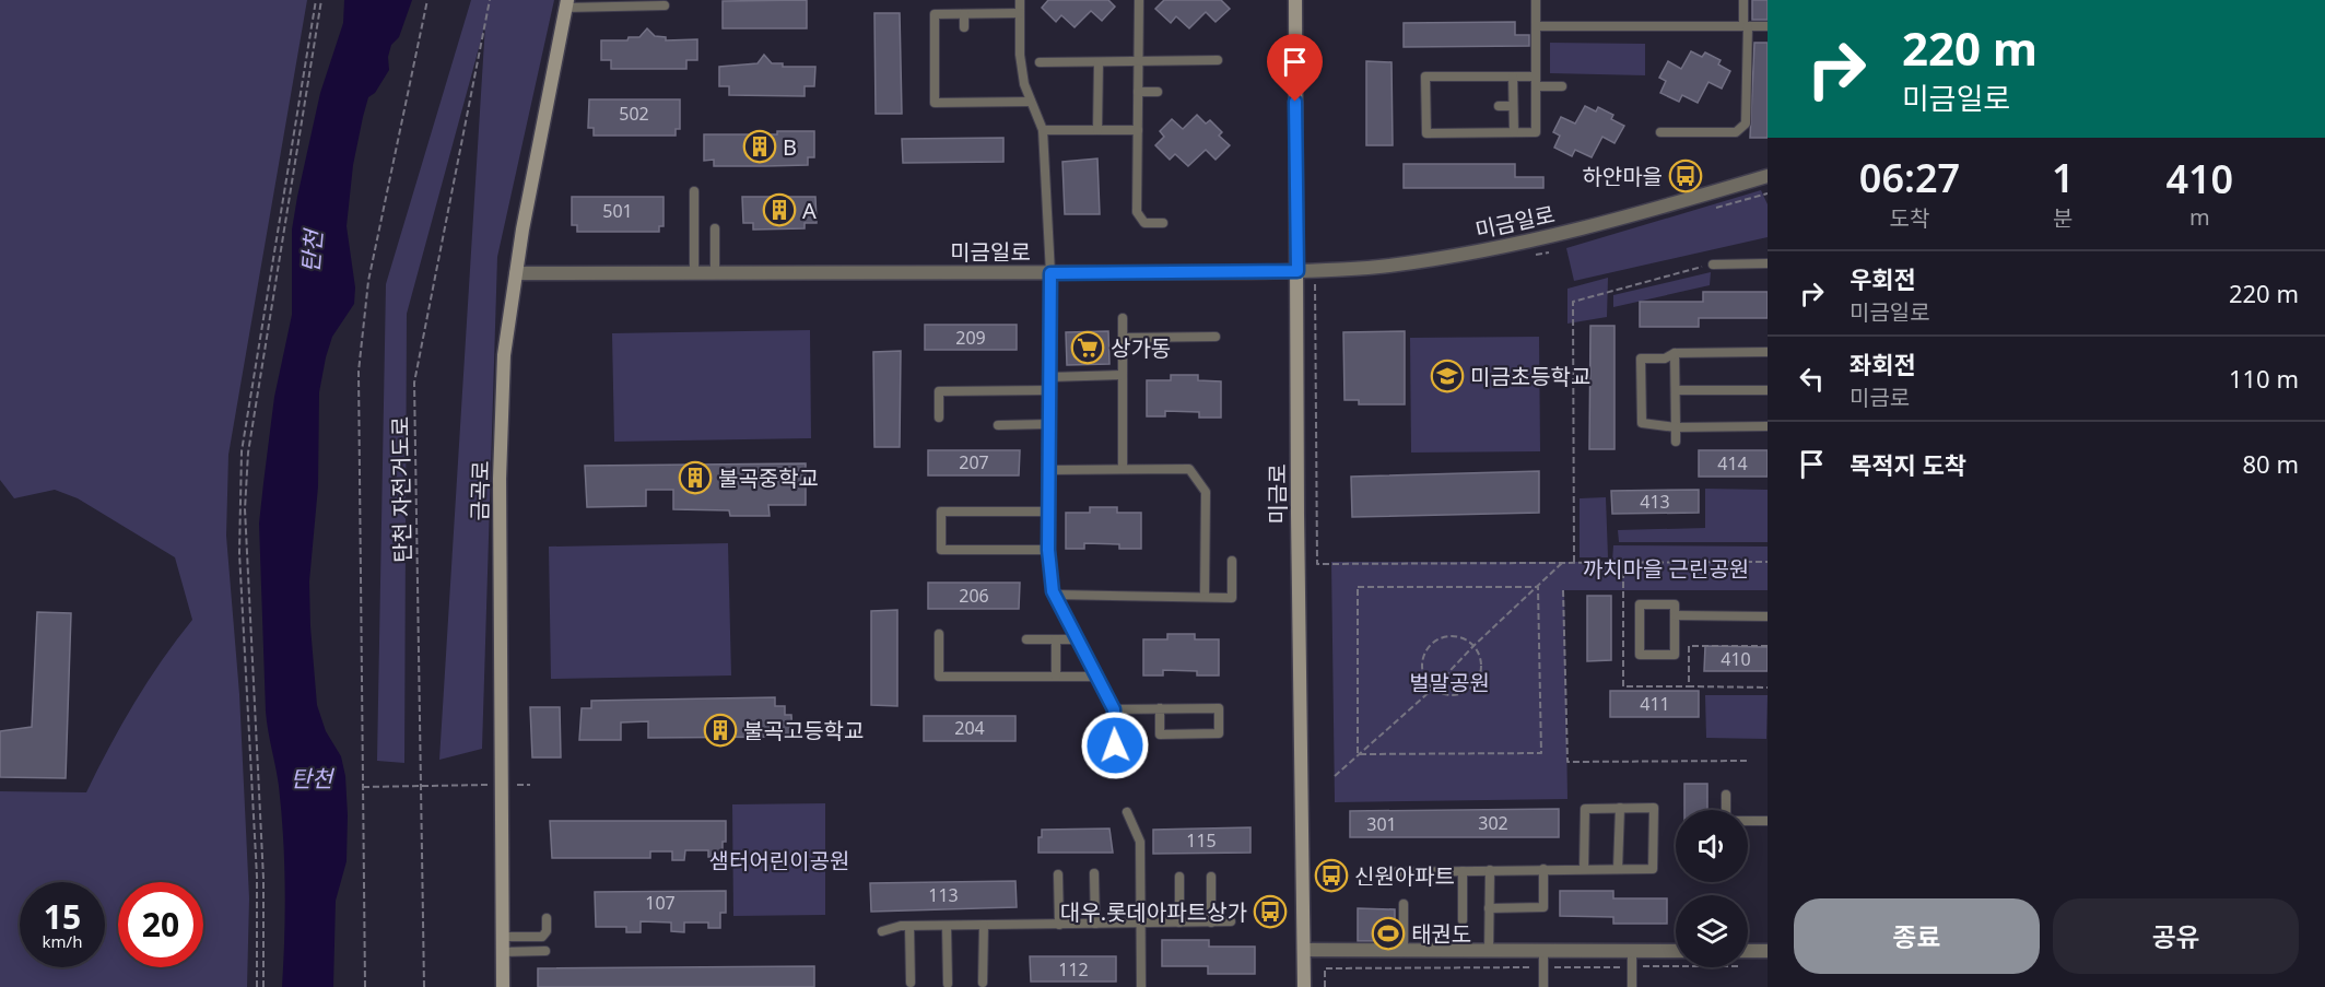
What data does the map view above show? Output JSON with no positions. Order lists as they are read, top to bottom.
{
  "streets": {
    "main road": ["금곡로", "미금로"],
    "street": ["미금일로"],
    "path": ["탄천 자전거도로"]
  },
  "crossings": [
    ["미금일로", "금곡로"],
    ["미금일로", "미금로"]
  ],
  "water": ["탄천"],
  "parks": ["까치마을 근린공원", "벌말공원", "샘터어린이공원"],
  "places": {
    "building": [
      "B",
      "A",
      "불곡중학교",
      "불곡고등학교"
    ],
    "bus stop": ["하얀마을", "신원아파트", "대우.롯데아파트상가"],
    "supermarket": ["상가동"],
    "school or university": ["미금초등학교"],
    "sports": ["태권도"]
  },
  "house_numbers": [
    "502",
    "501",
    "209",
    "207",
    "414",
    "413",
    "206",
    "410",
    "411",
    "204",
    "302",
    "301",
    "115",
    "113",
    "107",
    "112"
  ],
  "page": {
    "turn": ["220 m", "미금일로"],
    "eta": [
      "06:27",
      "도착",
      "1",
      "분",
      "410",
      "m"
    ],
    "list": [
      {
        "name": "우회전",
        "note": "미금일로",
        "value": "220 m"
      },
      {
        "name": "좌회전",
        "note": "미금로",
        "value": "110 m"
      },
      {
        "name": "목적지 도착",
        "value": "80 m"
      }
    ],
    "speed": "15 km/h",
    "limit": "20",
    "buttons": ["종료", "공유"]
  }
}
